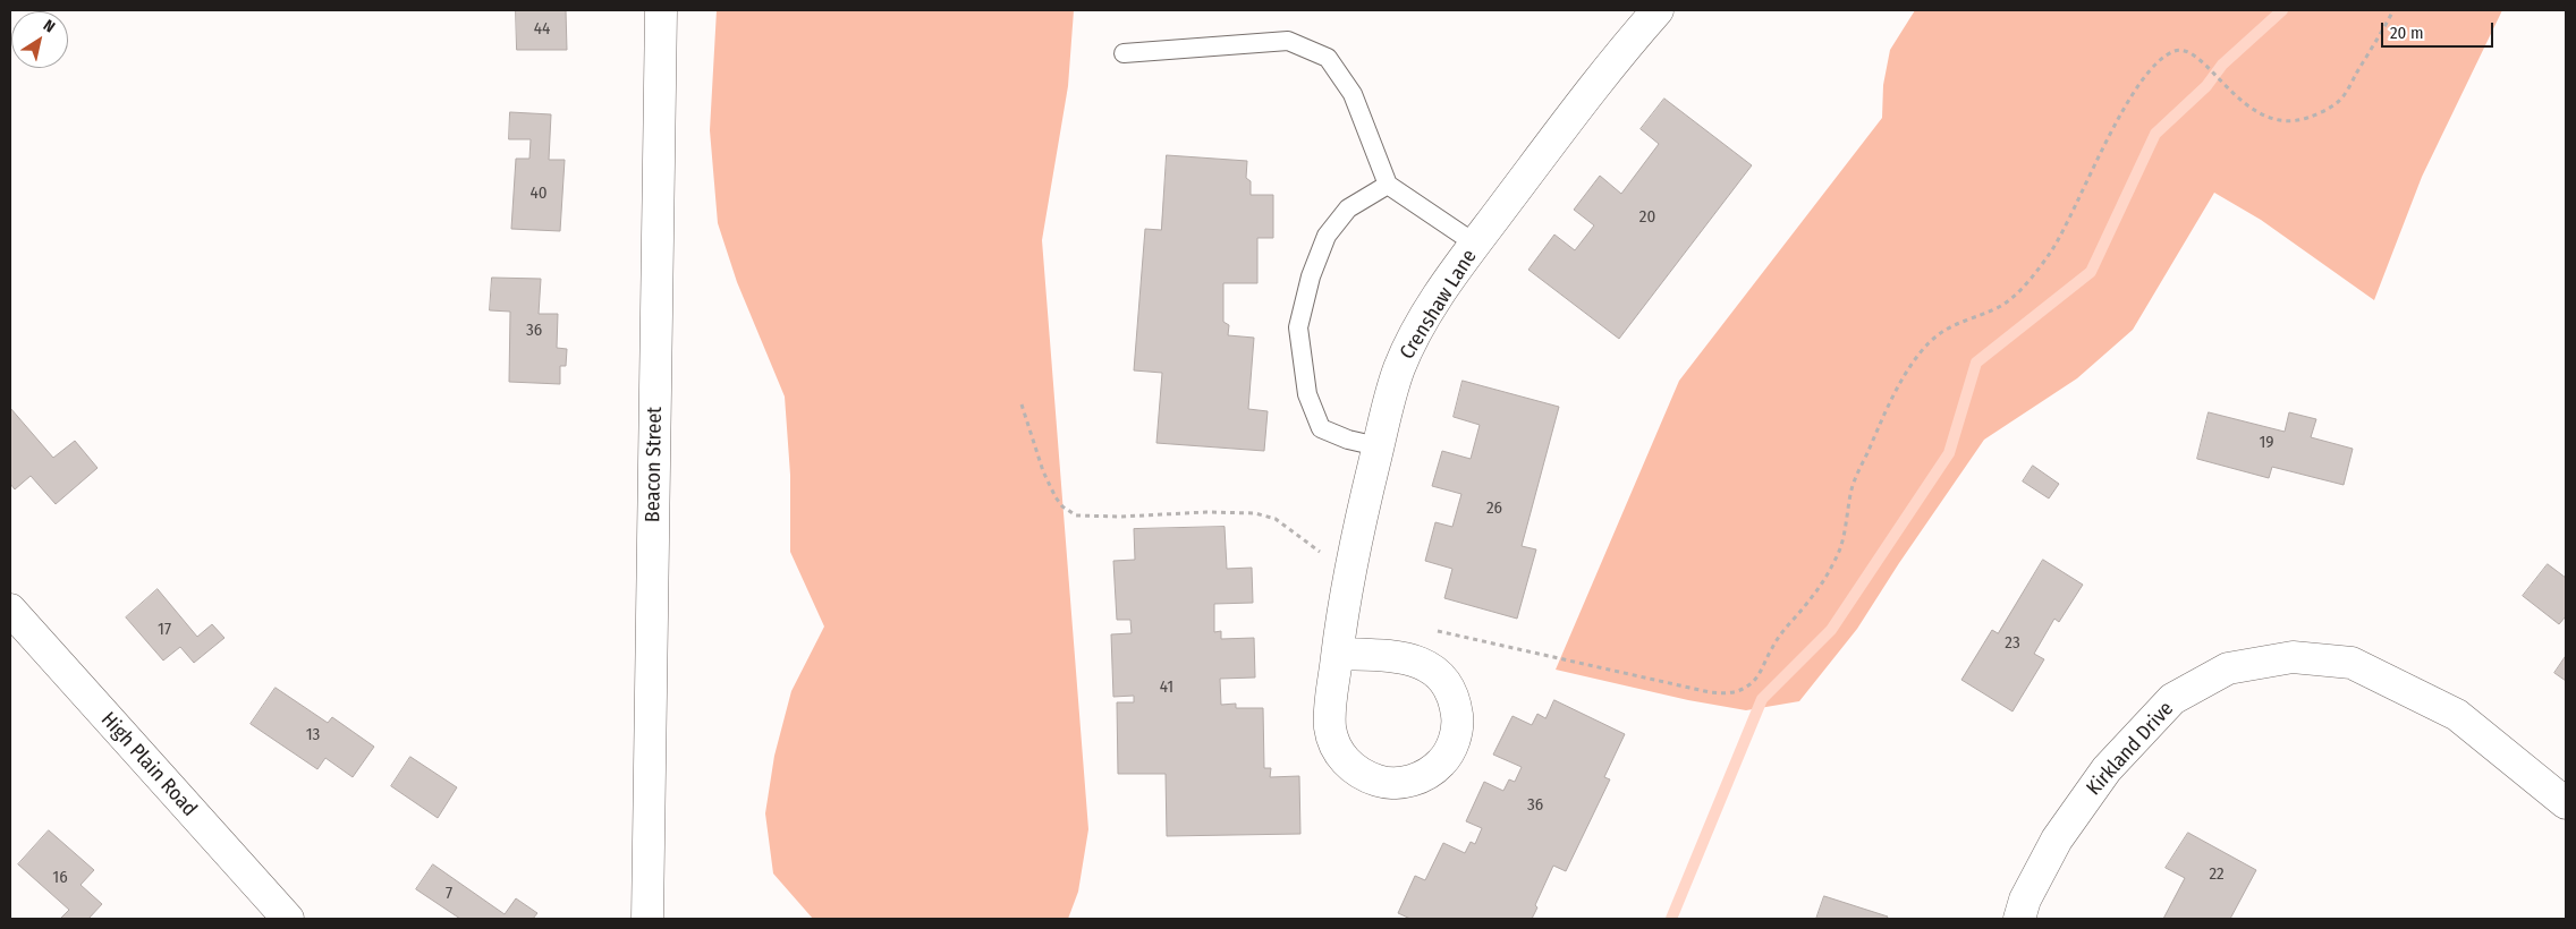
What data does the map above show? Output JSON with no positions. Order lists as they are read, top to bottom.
{
  "streets": {
    "street": [
      "Crenshaw Lane",
      "Beacon Street",
      "Kirkland Drive",
      "High Plain Road"
    ]
  },
  "house_numbers": [
    "44",
    "40",
    "20",
    "36",
    "19",
    "26",
    "17",
    "23",
    "41",
    "13",
    "36",
    "22",
    "16",
    "7"
  ],
  "scale_bar": "20 m",
  "north": "top right"
}
